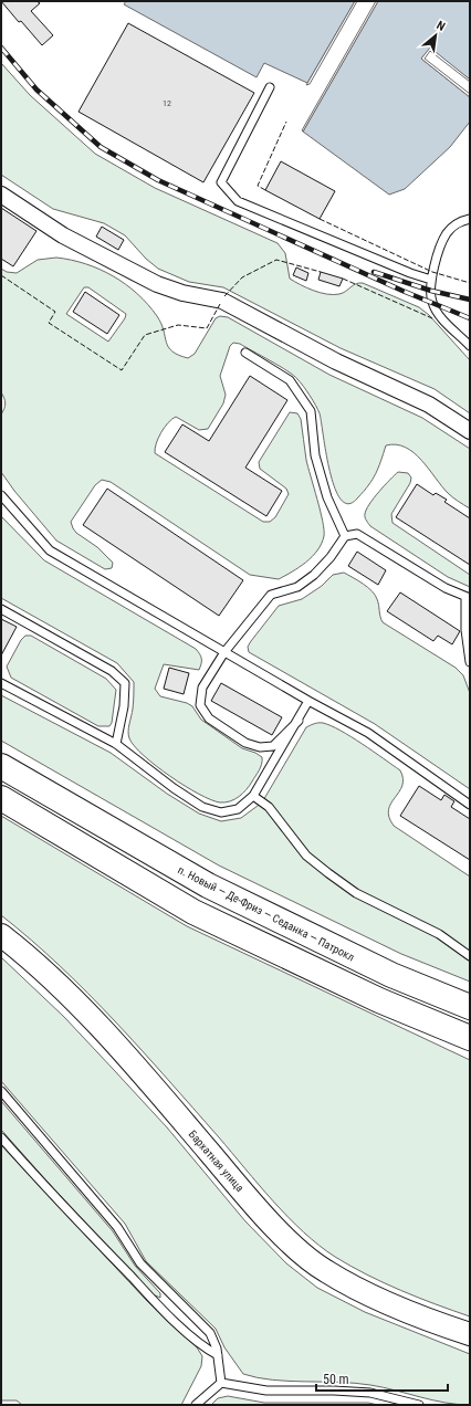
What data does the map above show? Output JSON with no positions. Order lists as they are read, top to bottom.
{
  "streets": {
    "main road": ["п. Новый — Де-Фриз — Седанка — Патрокл", "Бархатная улица"]
  },
  "house_numbers": ["12"],
  "scale_bar": "50 m",
  "north": "top right"
}
